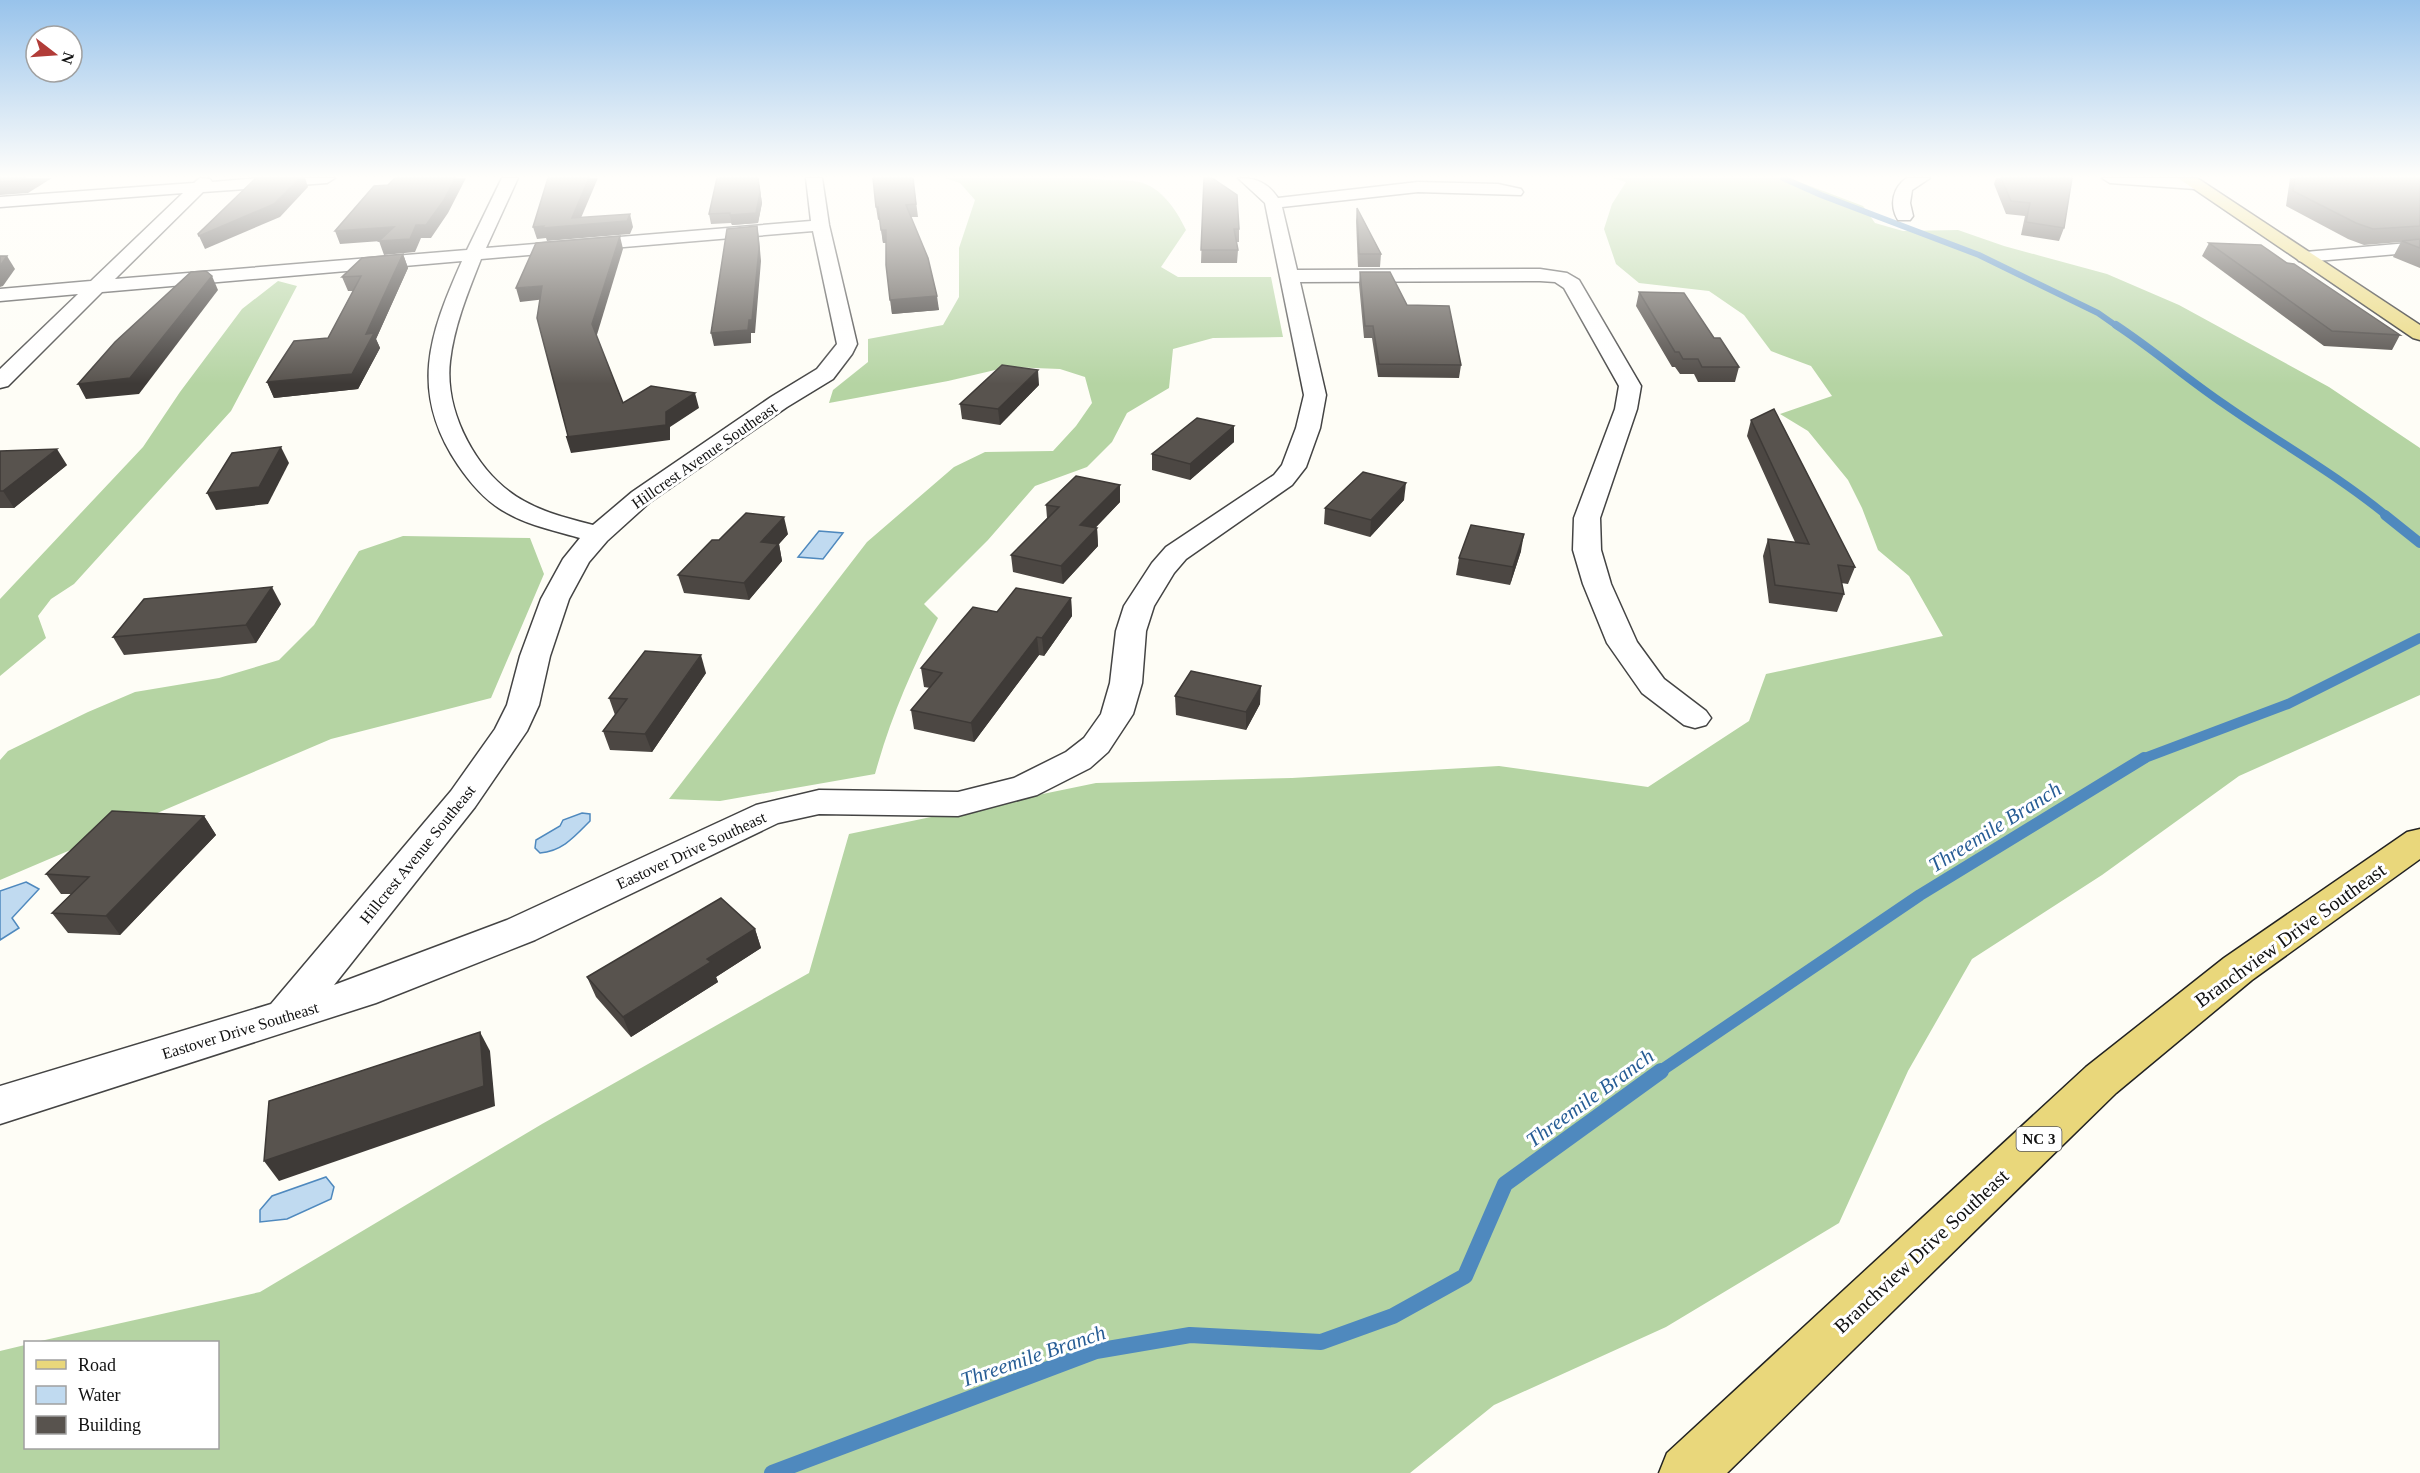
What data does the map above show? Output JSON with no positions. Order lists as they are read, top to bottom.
{
  "streets": {
    "main road": ["Branchview Drive Southeast", "NC 3"],
    "street": ["Hillcrest Avenue Southeast", "Eastover Drive Southeast"]
  },
  "crossings": [
    ["Hillcrest Avenue Southeast", "Eastover Drive Southeast"]
  ],
  "water": ["Threemile Branch"],
  "legend": ["Road", "Water", "Building"],
  "north": "right"
}
